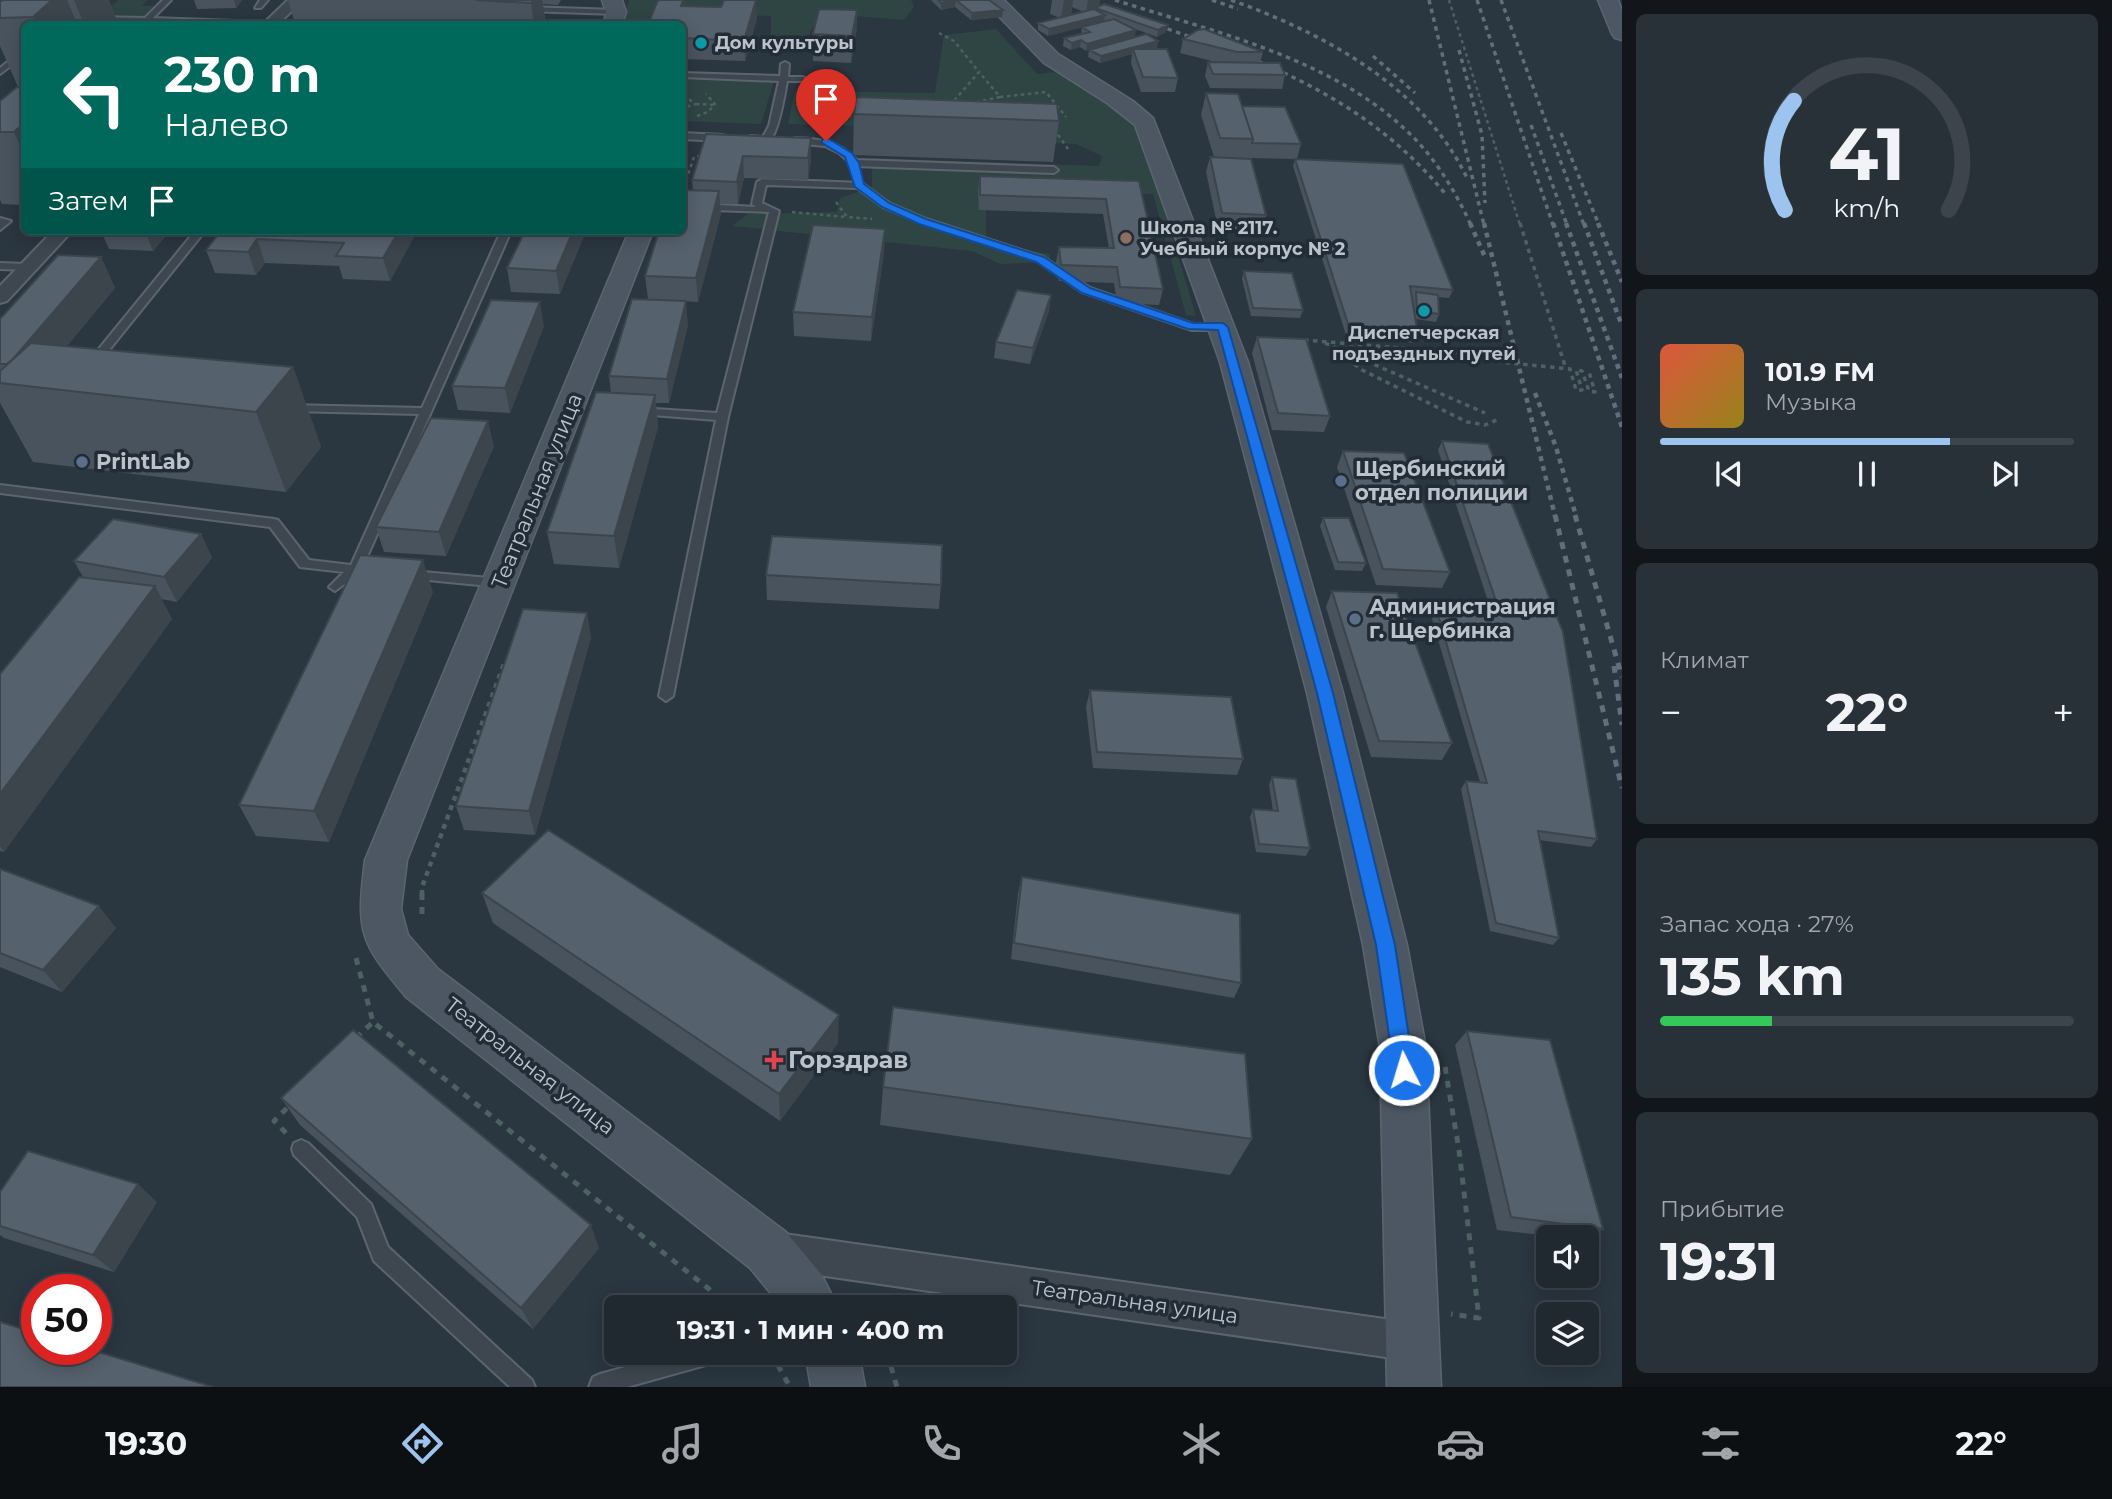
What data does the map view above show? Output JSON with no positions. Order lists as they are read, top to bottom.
{
  "streets": {
    "main road": ["Театральная улица"]
  },
  "places": {
    "other": [
      "Дом культуры",
      "Школа № 2117. Учебный корпус № 2",
      "Диспетчерская подъездных путей",
      "PrintLab",
      "Щербинский отдел полиции",
      "Администрация г. Щербинка"
    ],
    "health": ["Горздрав"]
  },
  "page": {
    "turn": ["230 m", "Налево"],
    "then": "Затем",
    "song": ["101.9 FM", "Музыка"],
    "tile": [
      "Климат",
      ["Запас хода · 27%", "135 km"],
      ["Прибытие", "19:31"]
    ],
    "heat": ["−", "22°", "+"],
    "limit": "50",
    "trip": "19:31 · 1 мин · 400 m",
    "tabs": ["19:30", "22°"],
    "gauge": ["41", "km/h"]
  }
}
